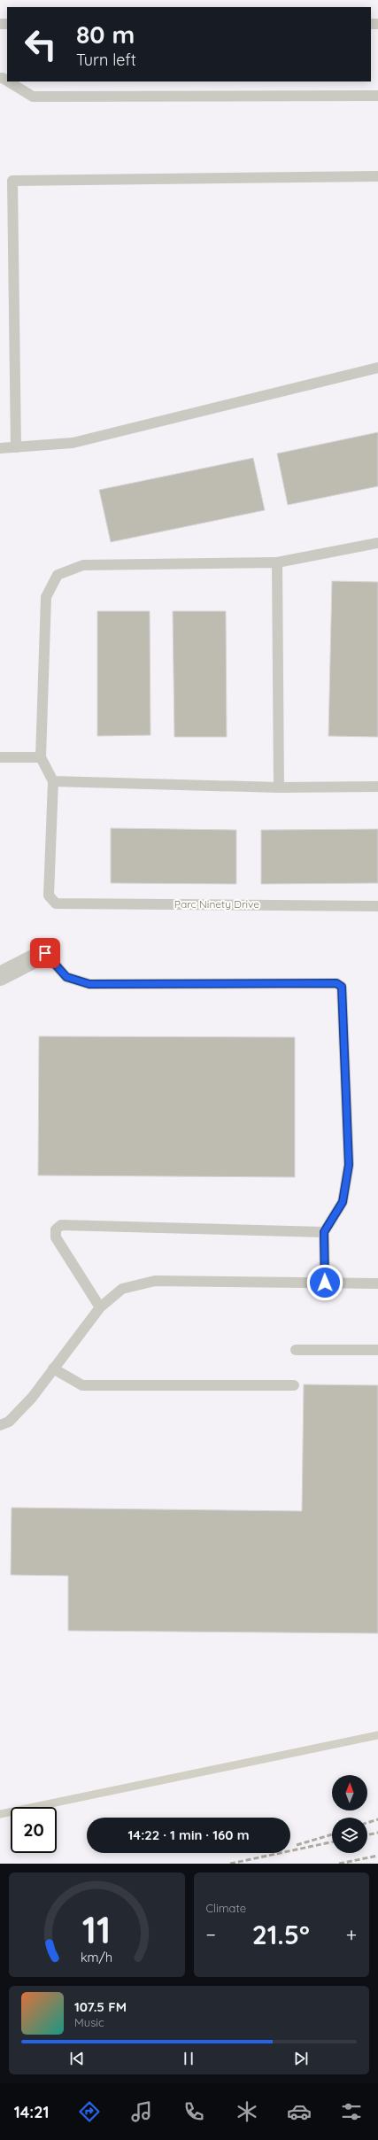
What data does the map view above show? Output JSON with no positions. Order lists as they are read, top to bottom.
{
  "streets": {
    "lane": ["Parc Ninety Drive"]
  },
  "north": "top",
  "page": {
    "turn": ["80 m", "Turn left"],
    "limit": "20",
    "trip": "14:22 · 1 min · 160 m",
    "tile": "Climate",
    "heat": ["−", "21.5°", "+"],
    "song": ["107.5 FM", "Music"],
    "tabs": "14:21",
    "gauge": ["11", "km/h"]
  }
}
